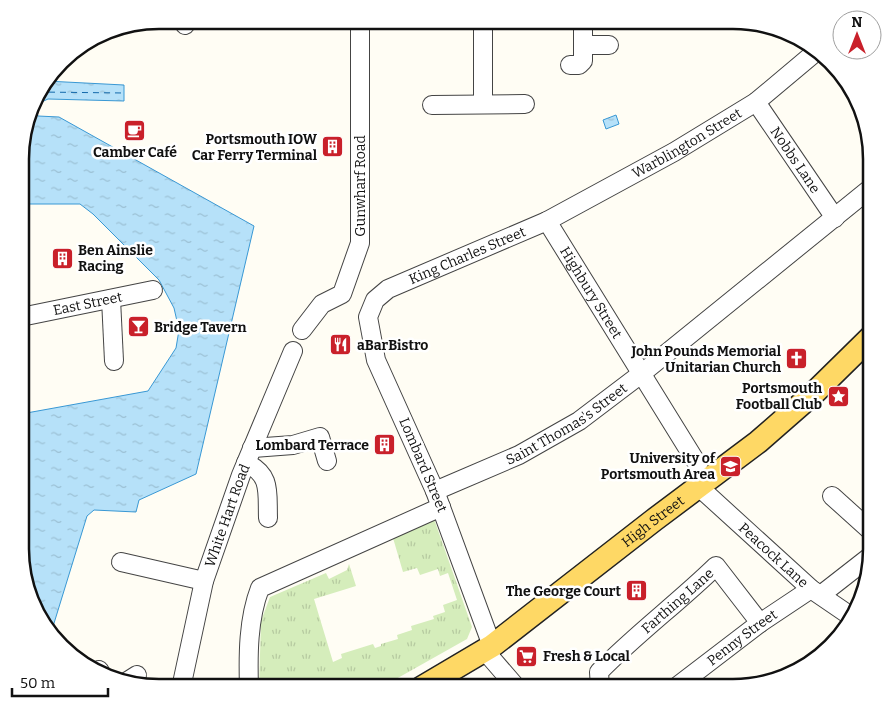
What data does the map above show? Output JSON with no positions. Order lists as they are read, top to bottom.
{
  "streets": {
    "main road": ["High Street"],
    "street": [
      "Warblington Street",
      "Nobbs Lane",
      "Gunwharf Road",
      "King Charles Street",
      "Highbury Street",
      "East Street",
      "Saint Thomas's Street",
      "Lombard Street",
      "White Hart Road",
      "Peacock Lane",
      "Farthing Lane",
      "Penny Street"
    ]
  },
  "crossings": [
    ["Warblington Street", "Nobbs Lane"],
    ["Warblington Street", "King Charles Street"],
    ["Warblington Street", "Highbury Street"],
    ["Nobbs Lane", "Saint Thomas's Street"],
    ["King Charles Street", "Highbury Street"],
    ["King Charles Street", "Lombard Street"],
    ["Highbury Street", "Saint Thomas's Street"],
    ["Saint Thomas's Street", "Lombard Street"],
    ["Lombard Street", "High Street"],
    ["High Street", "Peacock Lane"],
    ["Peacock Lane", "Penny Street"],
    ["Farthing Lane", "Penny Street"]
  ],
  "places": {
    "cafe": ["Camber Café"],
    "building": [
      "Portsmouth IOW Car Ferry Terminal",
      "Ben Ainslie Racing",
      "Lombard Terrace",
      "The George Court"
    ],
    "bar": ["Bridge Tavern"],
    "restaurant": ["aBarBistro"],
    "church": ["John Pounds Memorial Unitarian Church"],
    "place": ["Portsmouth Football Club"],
    "school or university": ["University of Portsmouth Area"],
    "supermarket": ["Fresh & Local"]
  },
  "scale_bar": "50 m",
  "north": "top"
}
